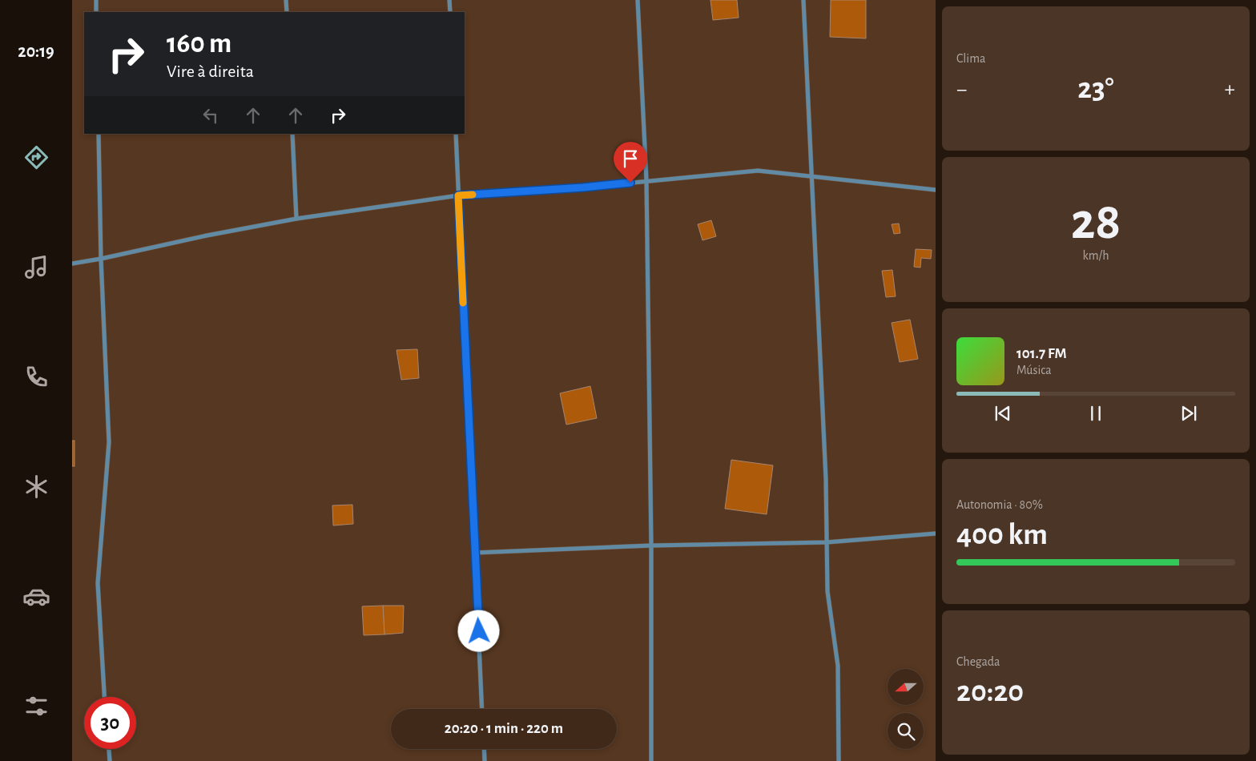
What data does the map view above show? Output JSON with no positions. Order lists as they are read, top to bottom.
{
  "north": "left",
  "page": {
    "tabs": "20:19",
    "tile": [
      "Clima",
      ["28", "km/h"],
      ["Autonomia · 80%", "400 km"],
      ["Chegada", "20:20"]
    ],
    "turn": ["160 m", "Vire à direita"],
    "heat": ["−", "23°", "+"],
    "song": ["101.7 FM", "Música"],
    "limit": "30",
    "trip": "20:20 · 1 min · 220 m"
  }
}
